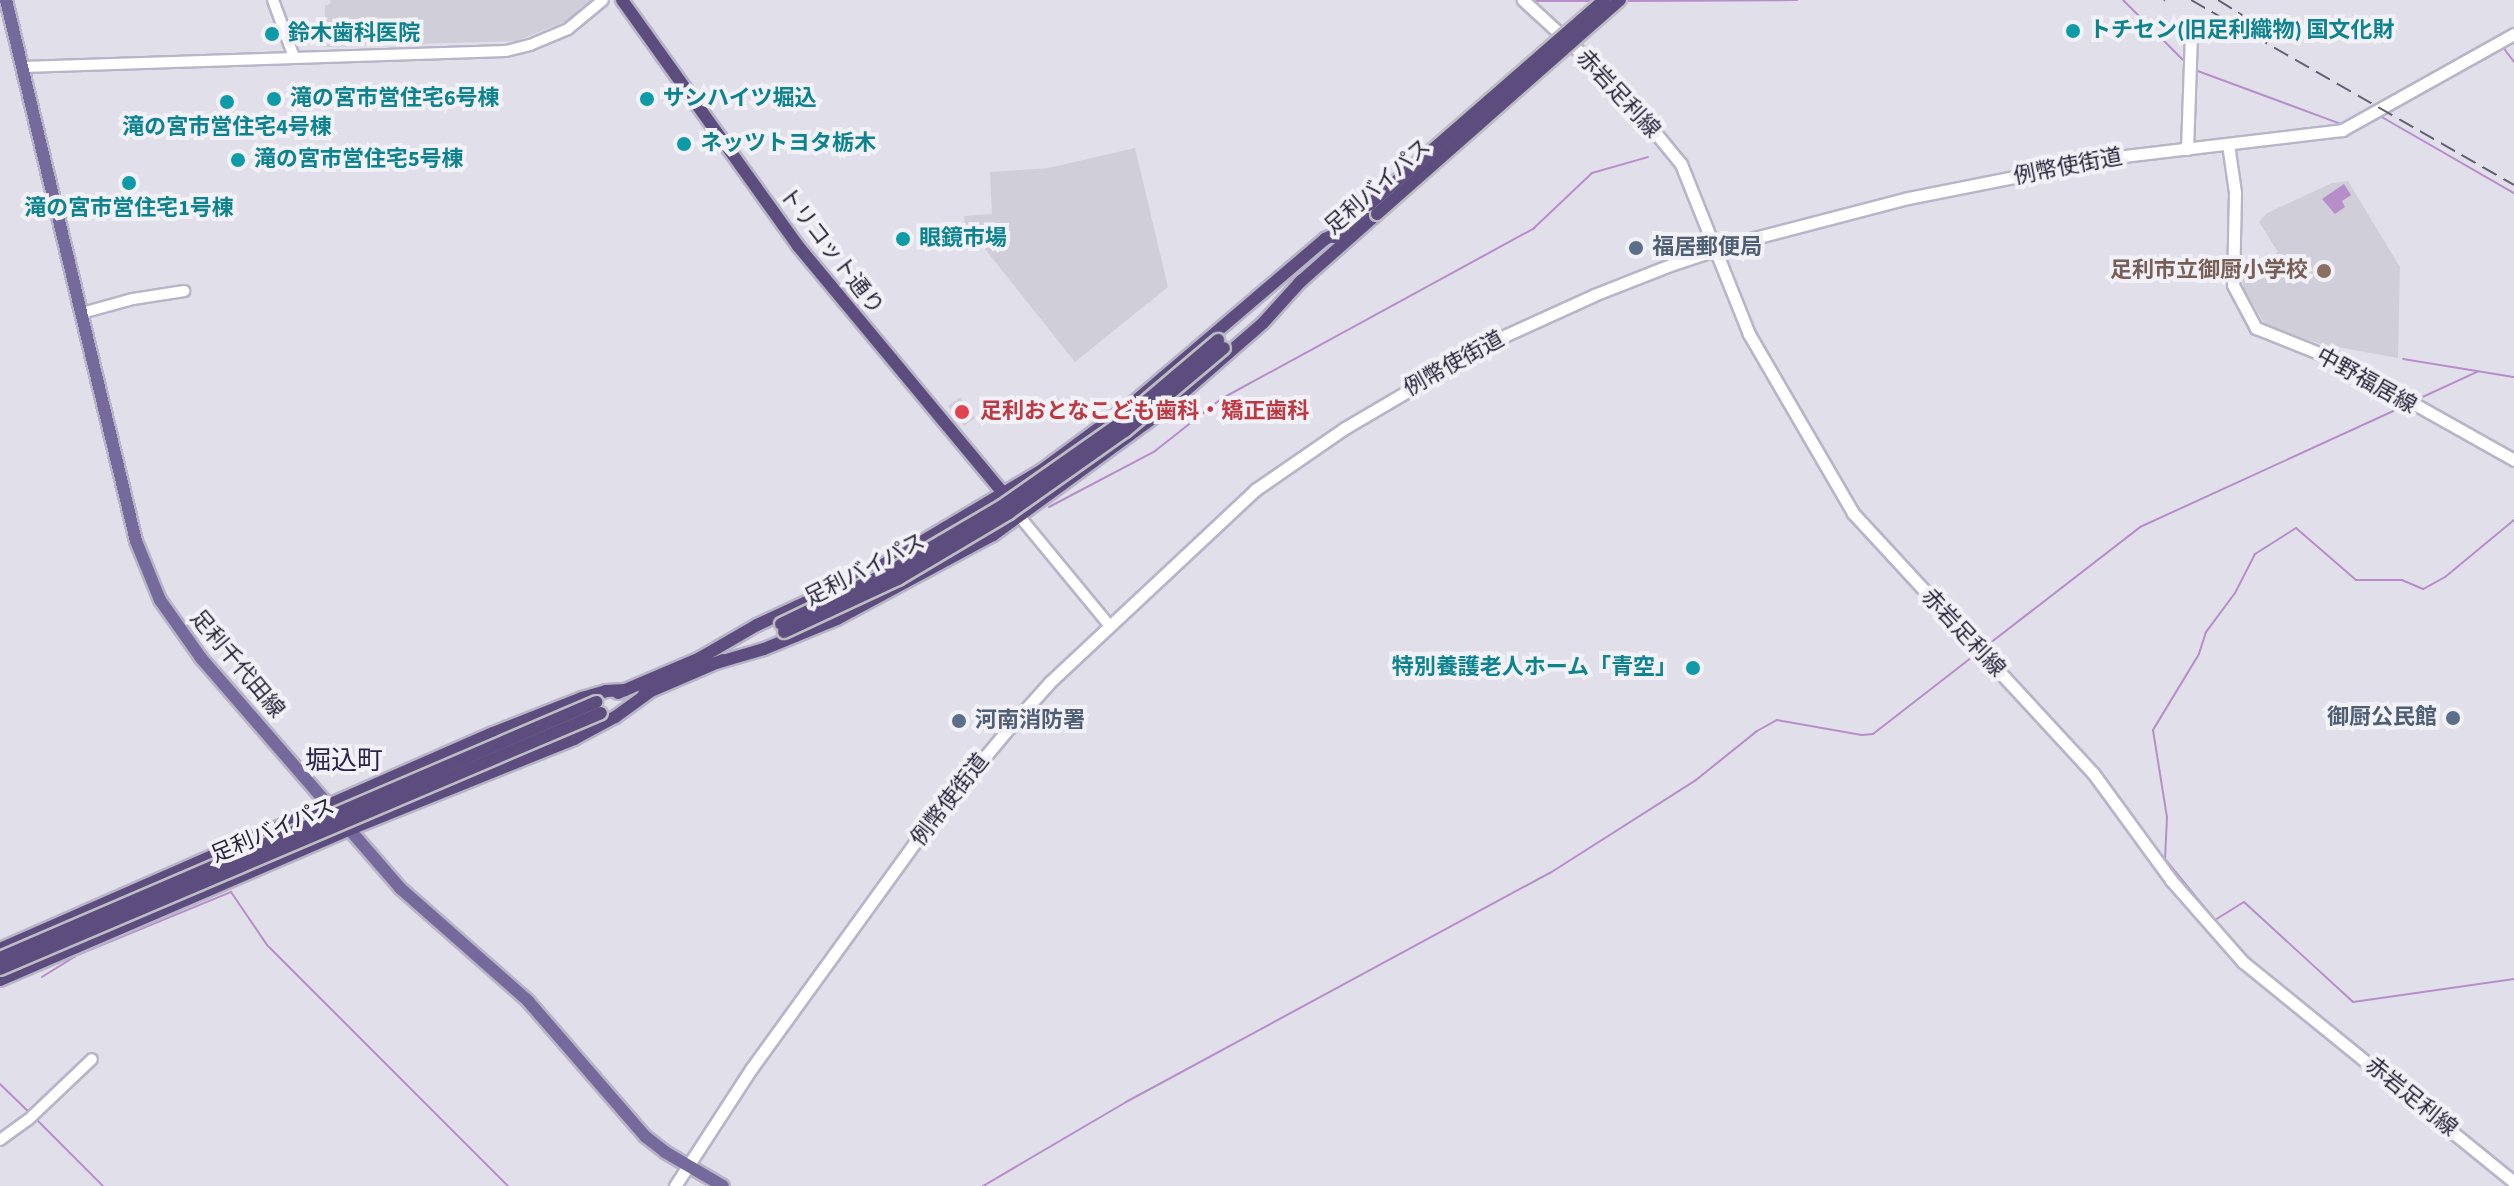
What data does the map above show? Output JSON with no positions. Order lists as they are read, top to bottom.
{
  "streets": {
    "highway": ["足利バイパス", "トリコット通り"],
    "main road": [
      "赤岩足利線",
      "例幣使街道",
      "中野福居線",
      "足利千代田線"
    ]
  },
  "crossings": [
    ["赤岩足利線", "例幣使街道"],
    ["例幣使街道", "中野福居線"],
    ["例幣使街道", "足利千代田線"]
  ],
  "districts": ["堀込町"],
  "places": [
    "トチセン(旧足利織物) 国文化財",
    "鈴木歯科医院",
    "滝の宮市営住宅6号棟",
    "サンハイツ堀込",
    "滝の宮市営住宅4号棟",
    "ネッツトヨタ栃木",
    "滝の宮市営住宅5号棟",
    "滝の宮市営住宅1号棟",
    "眼鏡市場",
    "福居郵便局",
    "足利市立御厨小学校",
    "足利おとなこども歯科・矯正歯科",
    "特別養護老人ホーム「青空」",
    "御厨公民館",
    "河南消防署"
  ]
}
